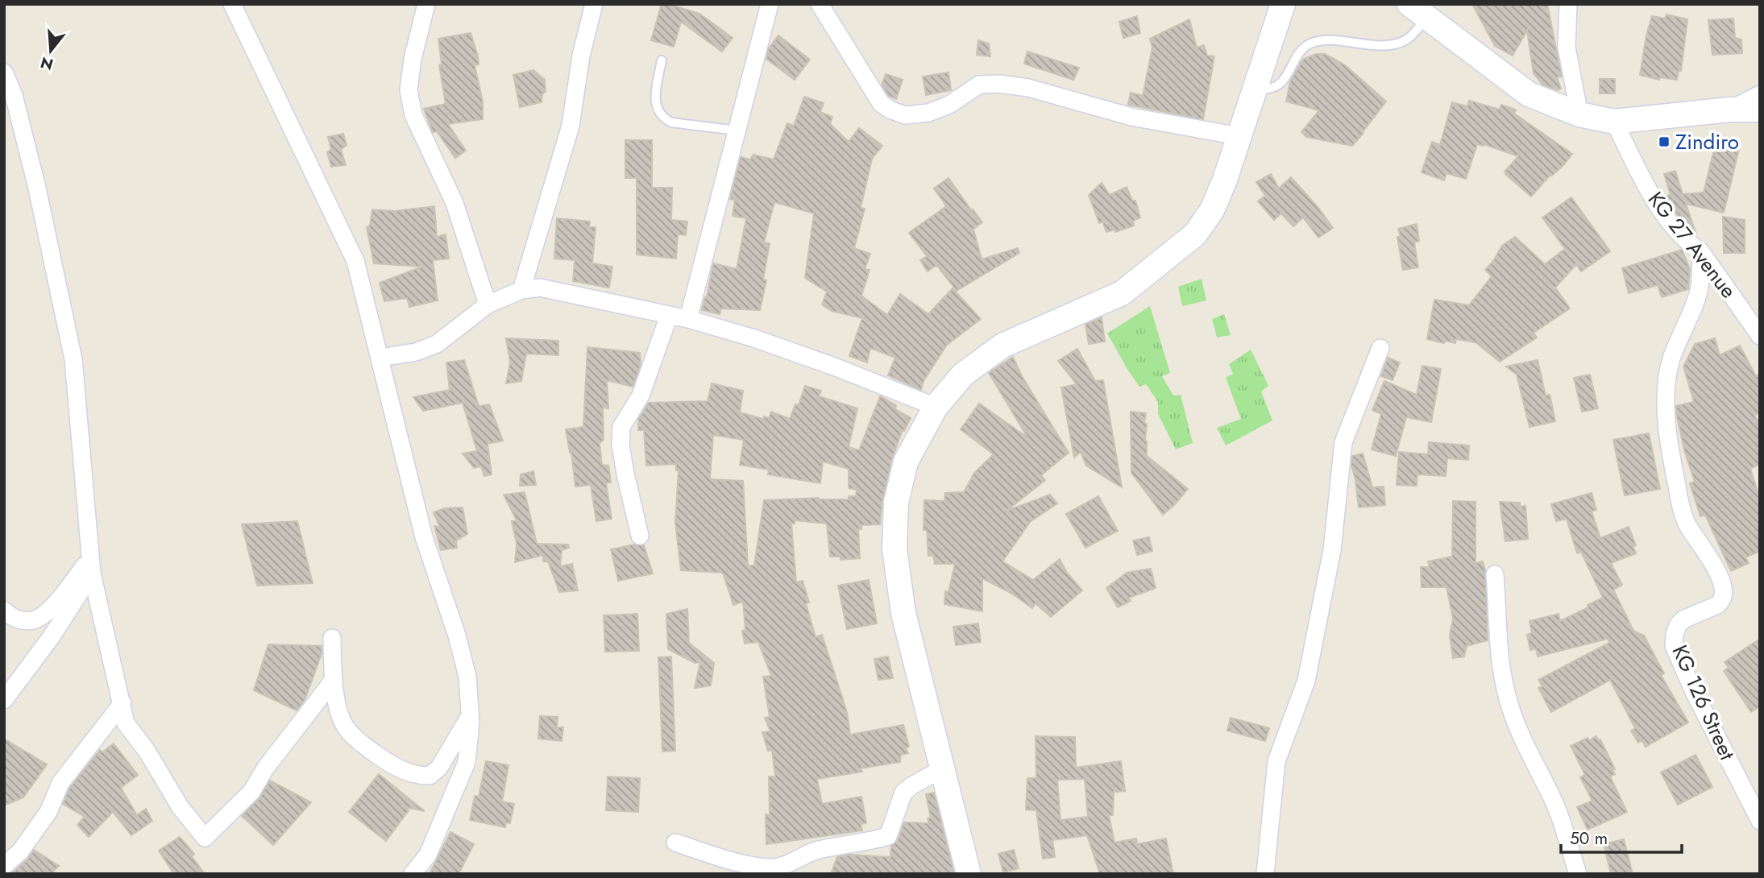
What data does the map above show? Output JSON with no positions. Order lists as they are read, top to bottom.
{
  "streets": {
    "street": ["KG 27 Avenue", "KG 126 Street"]
  },
  "crossings": [
    ["KG 27 Avenue", "KG 126 Street"]
  ],
  "places": {
    "transit": ["Zindiro"]
  },
  "scale_bar": "50 m",
  "north": "bottom"
}
